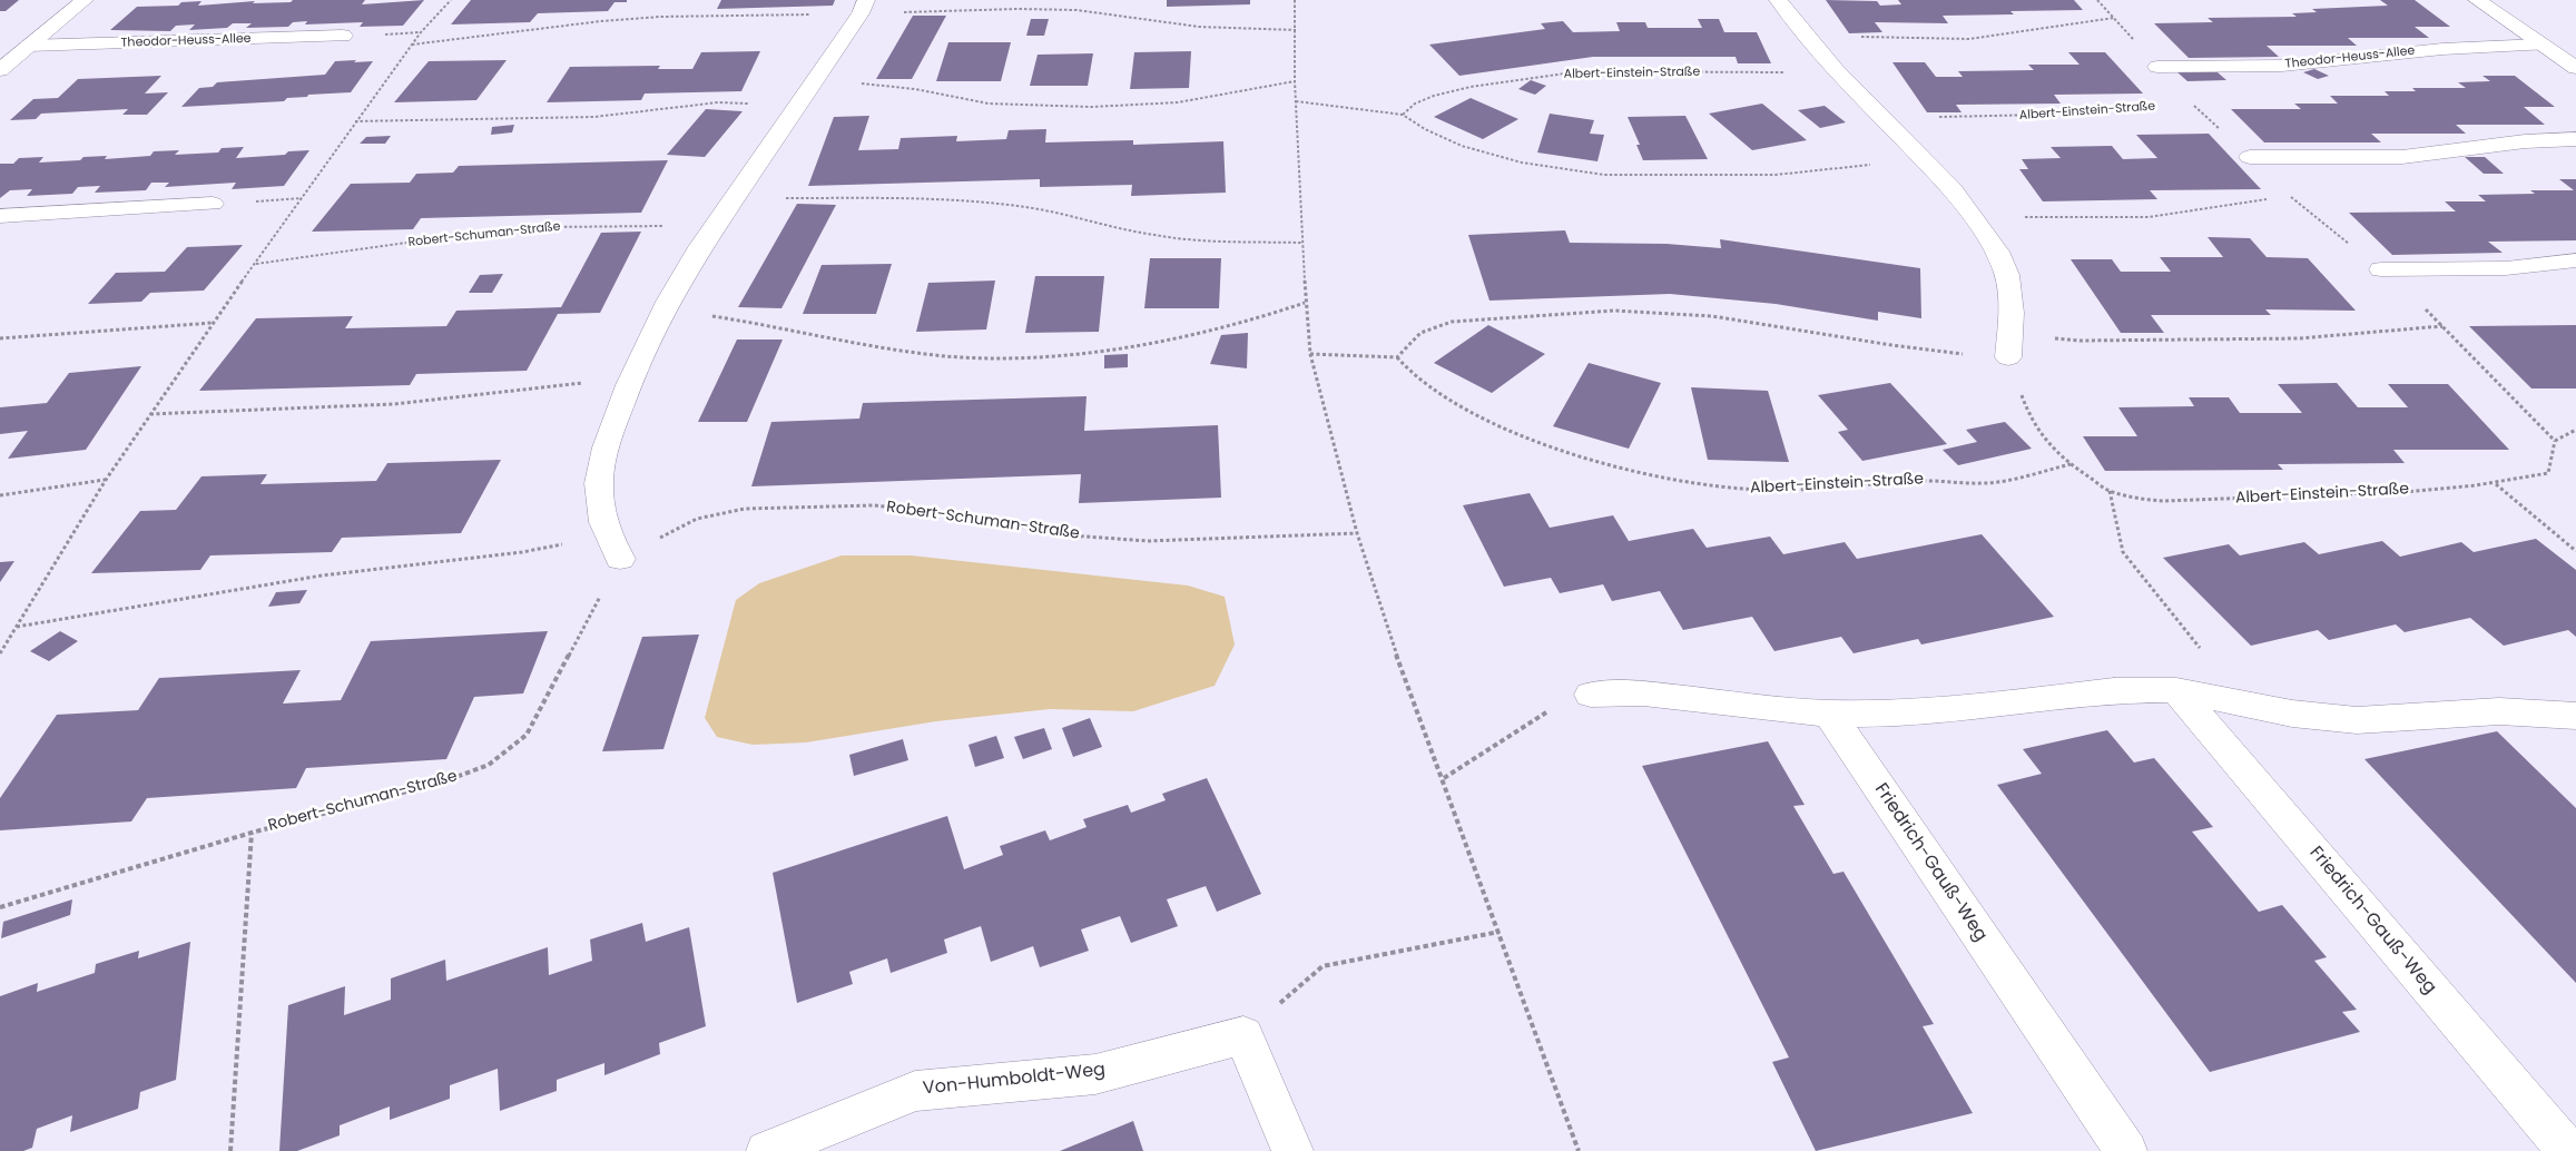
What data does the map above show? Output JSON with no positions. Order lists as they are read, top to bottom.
{
  "streets": {
    "street": ["Theodor-Heuss-Allee", "Friedrich-Gauß-Weg", "Von-Humboldt-Weg"],
    "path": ["Albert-Einstein-Straße", "Robert-Schuman-Straße"]
  }
}
